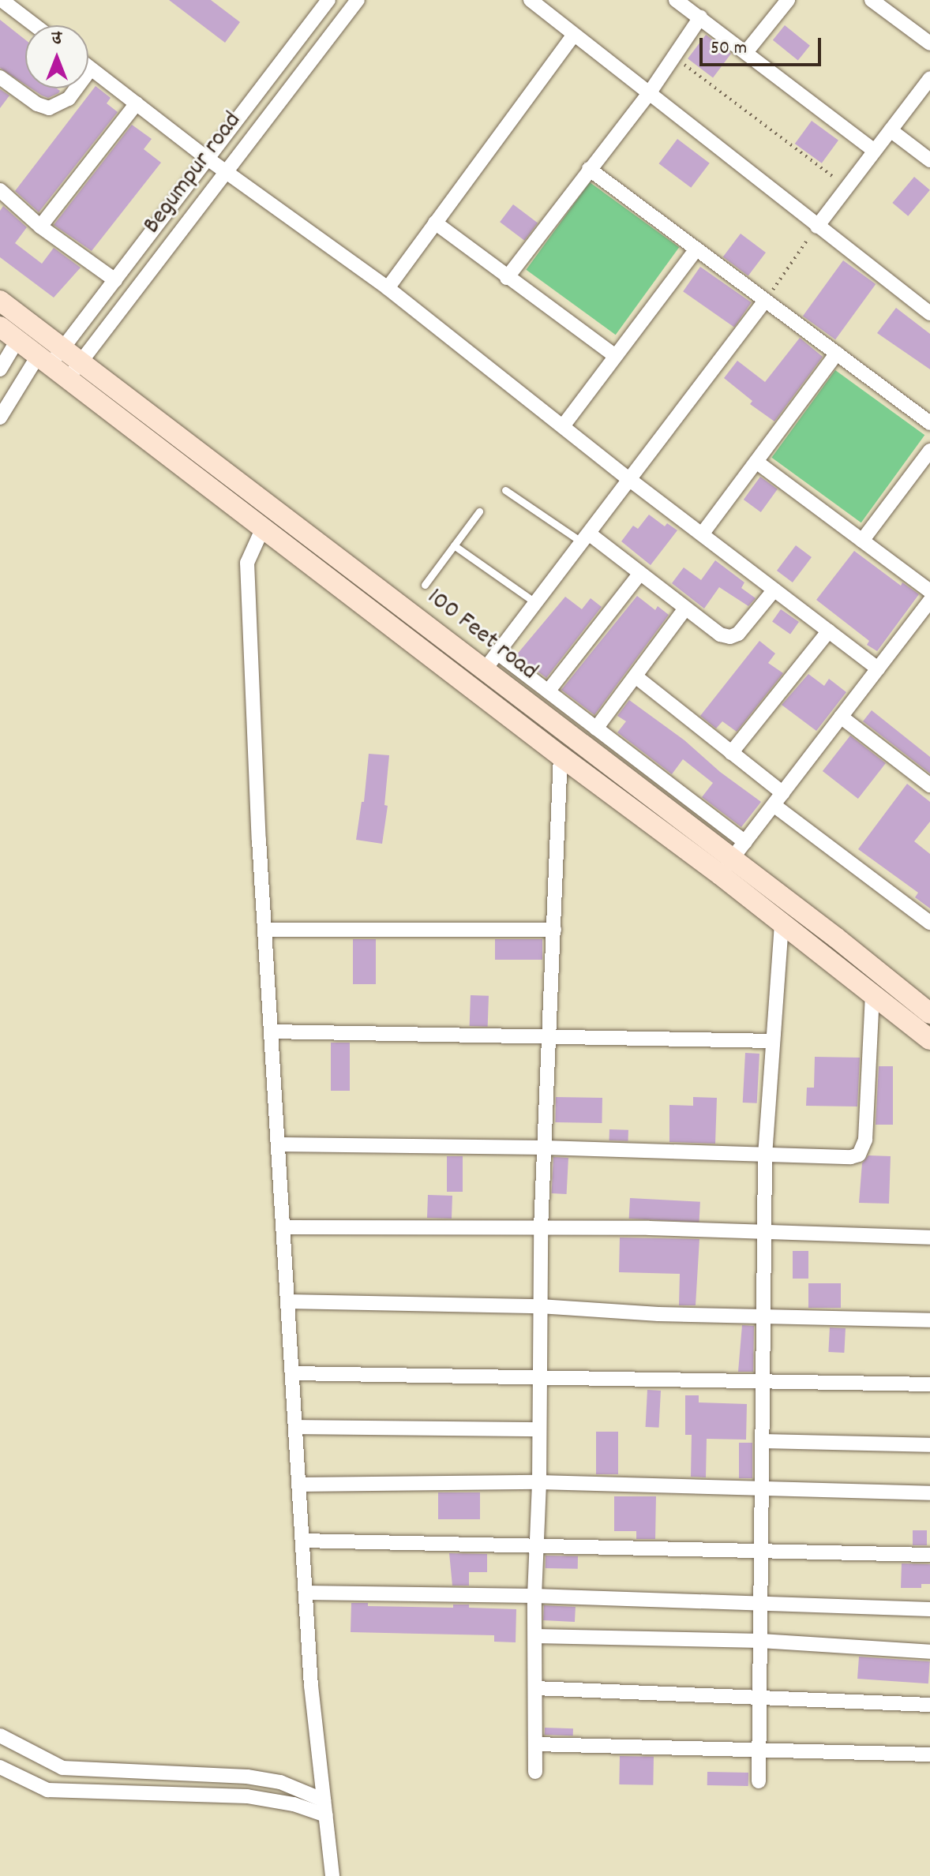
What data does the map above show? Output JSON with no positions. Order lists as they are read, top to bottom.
{
  "streets": {
    "street": ["Begumpur road", "100 Feet road"]
  },
  "crossings": [
    ["Begumpur road", "100 Feet road"]
  ],
  "scale_bar": "50 m",
  "north": "top"
}
